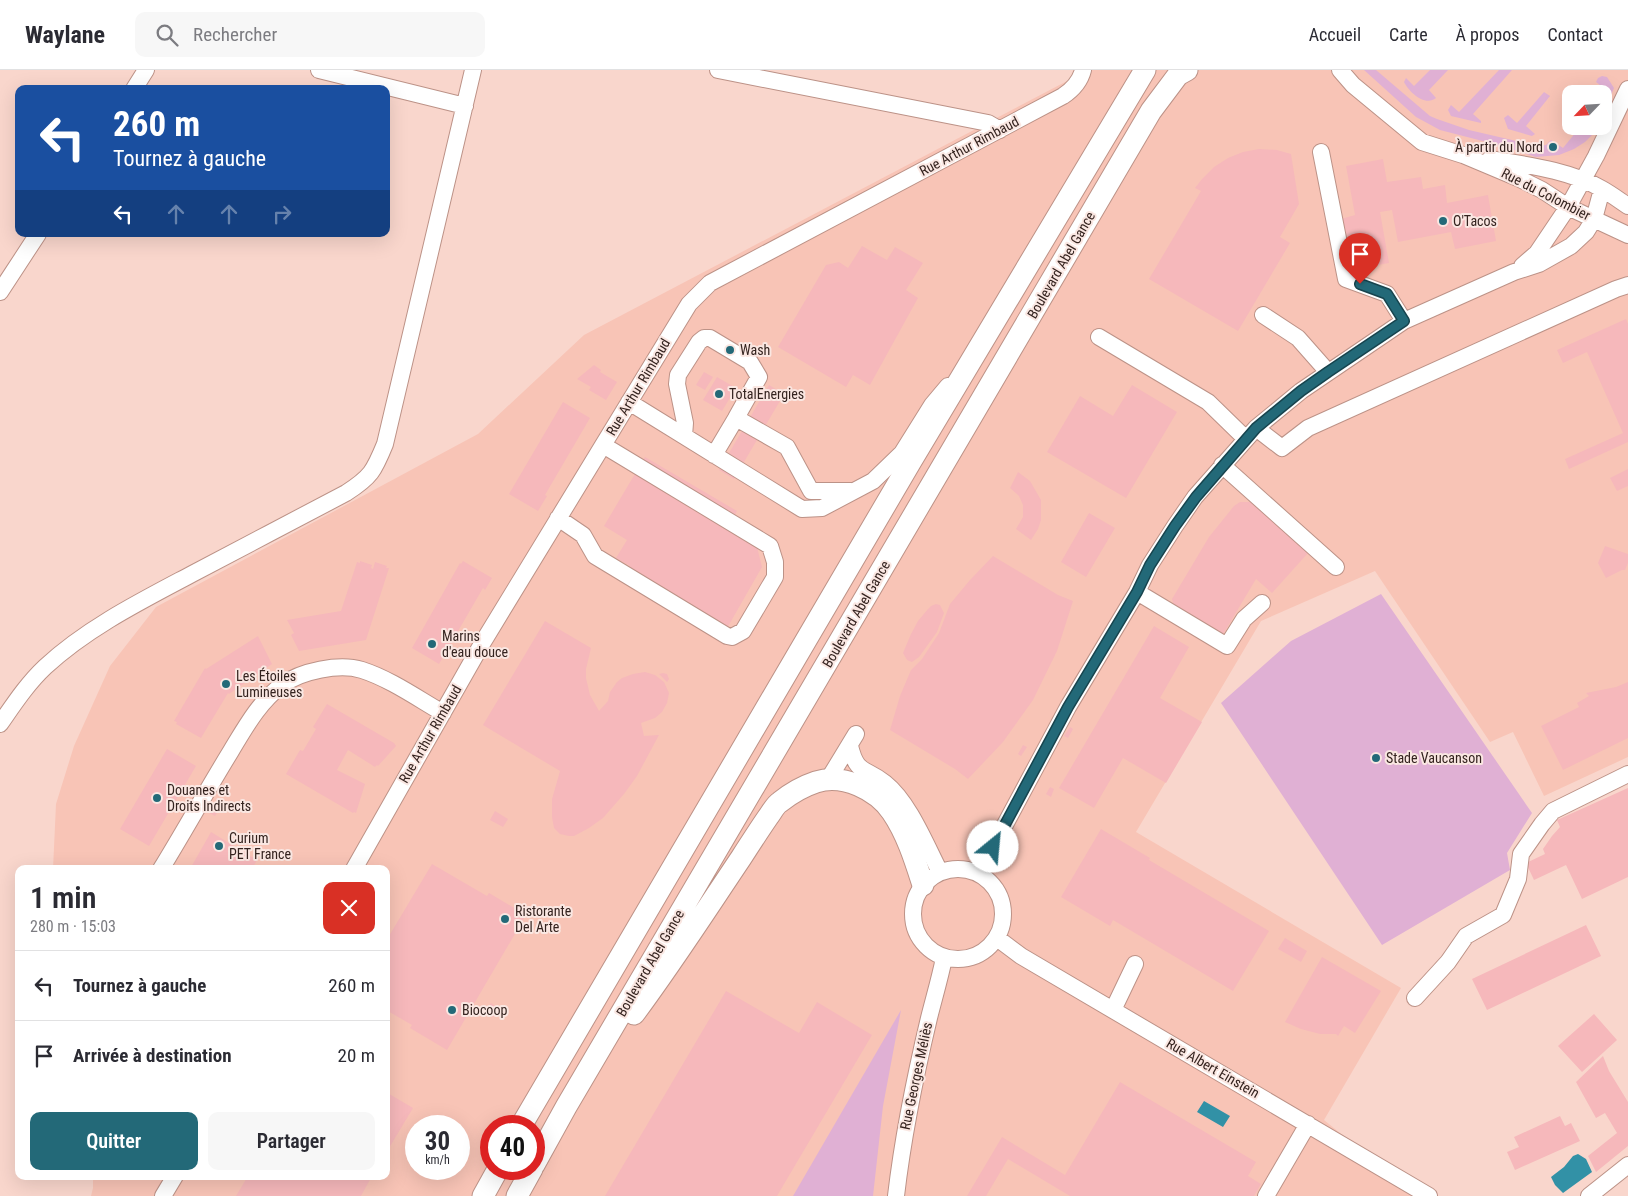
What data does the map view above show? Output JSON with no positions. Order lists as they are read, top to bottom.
{
  "streets": {
    "main road": ["Boulevard Abel Gance"],
    "street": [
      "Rue Arthur Rimbaud",
      "Rue du Colombier",
      "Rue Albert Einstein",
      "Rue Georges Méliès"
    ]
  },
  "crossings": [
    ["Rue Albert Einstein", "Rue Georges Méliès"]
  ],
  "places": [
    "À partir du Nord",
    "O'Tacos",
    "Wash",
    "TotalEnergies",
    "Marins d'eau douce",
    "Les Étoiles Lumineuses",
    "Stade Vaucanson",
    "Douanes et Droits Indirects",
    "Curium PET France",
    "Ristorante Del Arte",
    "Biocoop"
  ],
  "north": "bottom left",
  "page": {
    "header": "Waylane",
    "search": "Rechercher",
    "nav": [
      "Accueil",
      "Carte",
      "À propos",
      "Contact"
    ],
    "turn": ["260 m", "Tournez à gauche"],
    "heading": ["1 min", "280 m · 15:03"],
    "list": [
      {
        "name": "Tournez à gauche",
        "value": "260 m"
      },
      {
        "name": "Arrivée à destination",
        "value": "20 m"
      }
    ],
    "buttons": ["Quitter", "Partager"],
    "speed": "30 km/h",
    "limit": "40"
  }
}
